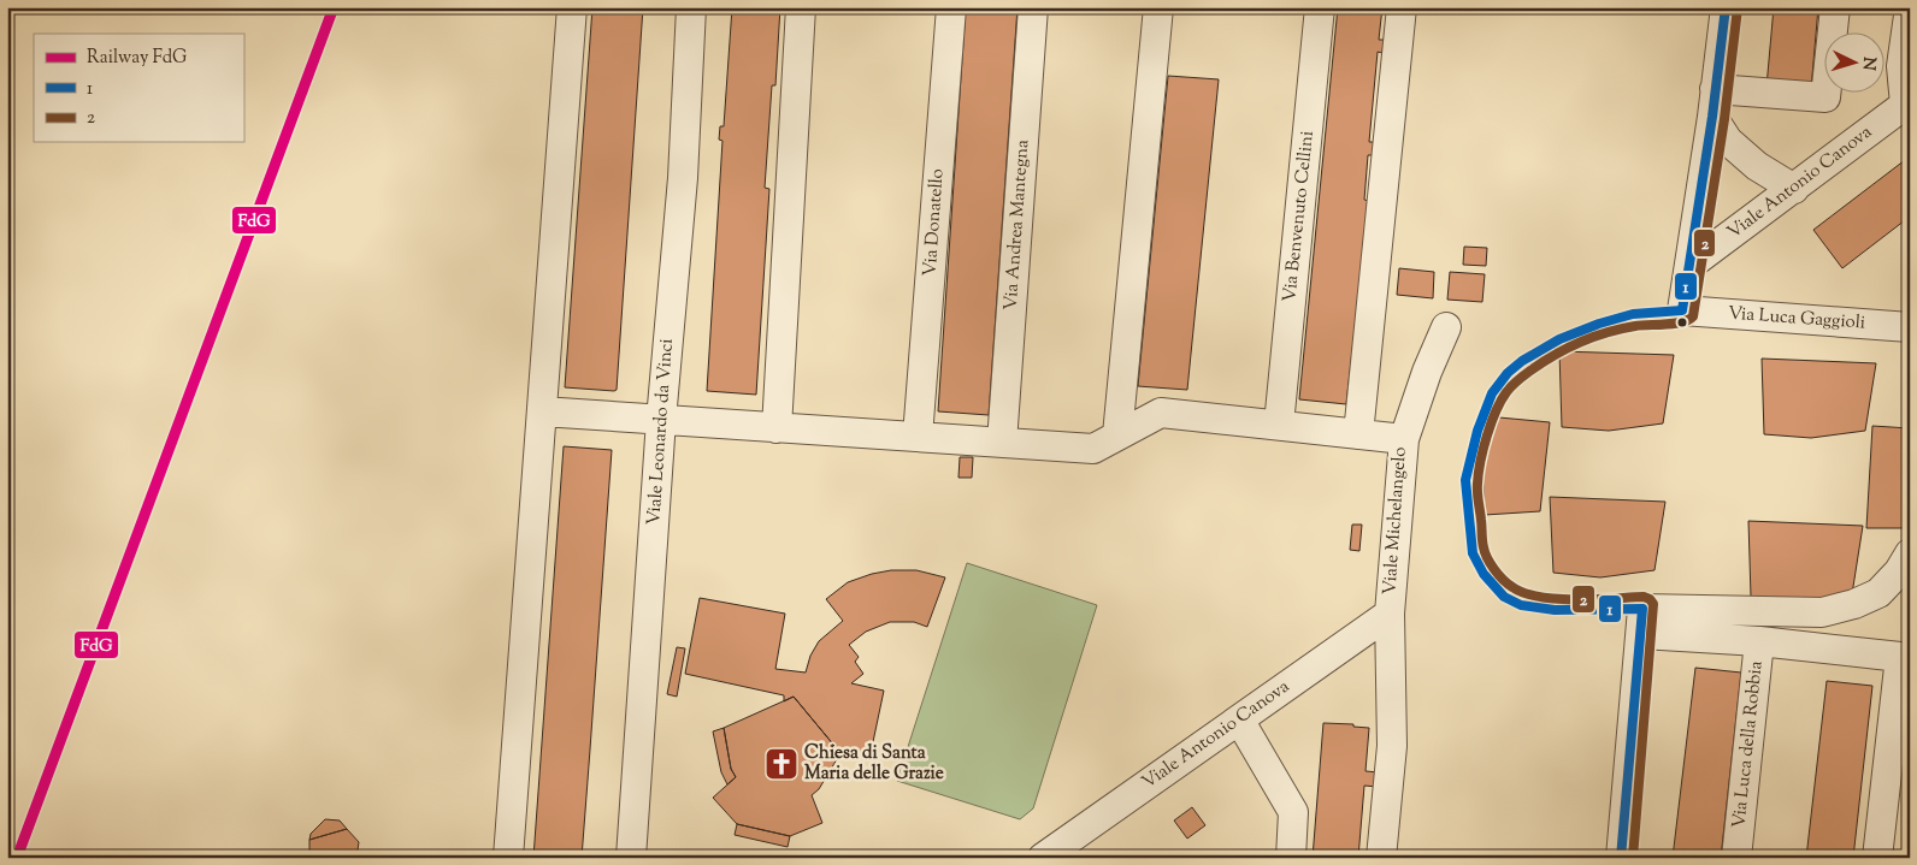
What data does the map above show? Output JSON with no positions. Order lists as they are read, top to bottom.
{
  "streets": {
    "street": [
      "Viale Antonio Canova",
      "Via Benvenuto Cellini",
      "Via Donatello",
      "Via Andrea Mantegna",
      "Via Luca Gaggioli",
      "Viale Leonardo da Vinci",
      "Viale Michelangelo",
      "Via Luca della Robbia"
    ]
  },
  "crossings": [
    ["Viale Antonio Canova", "Via Luca Gaggioli"],
    ["Viale Antonio Canova", "Viale Michelangelo"],
    ["Via Benvenuto Cellini", "Viale Michelangelo"],
    ["Via Donatello", "Viale Michelangelo"],
    ["Via Andrea Mantegna", "Viale Michelangelo"],
    ["Viale Leonardo da Vinci", "Viale Michelangelo"]
  ],
  "places": {
    "church": ["Chiesa di Santa Maria delle Grazie"]
  },
  "lines": ["rail line FdG", "transit line 1", "transit line 2"],
  "legend": ["Railway FdG", "1", "2"],
  "north": "right"
}
